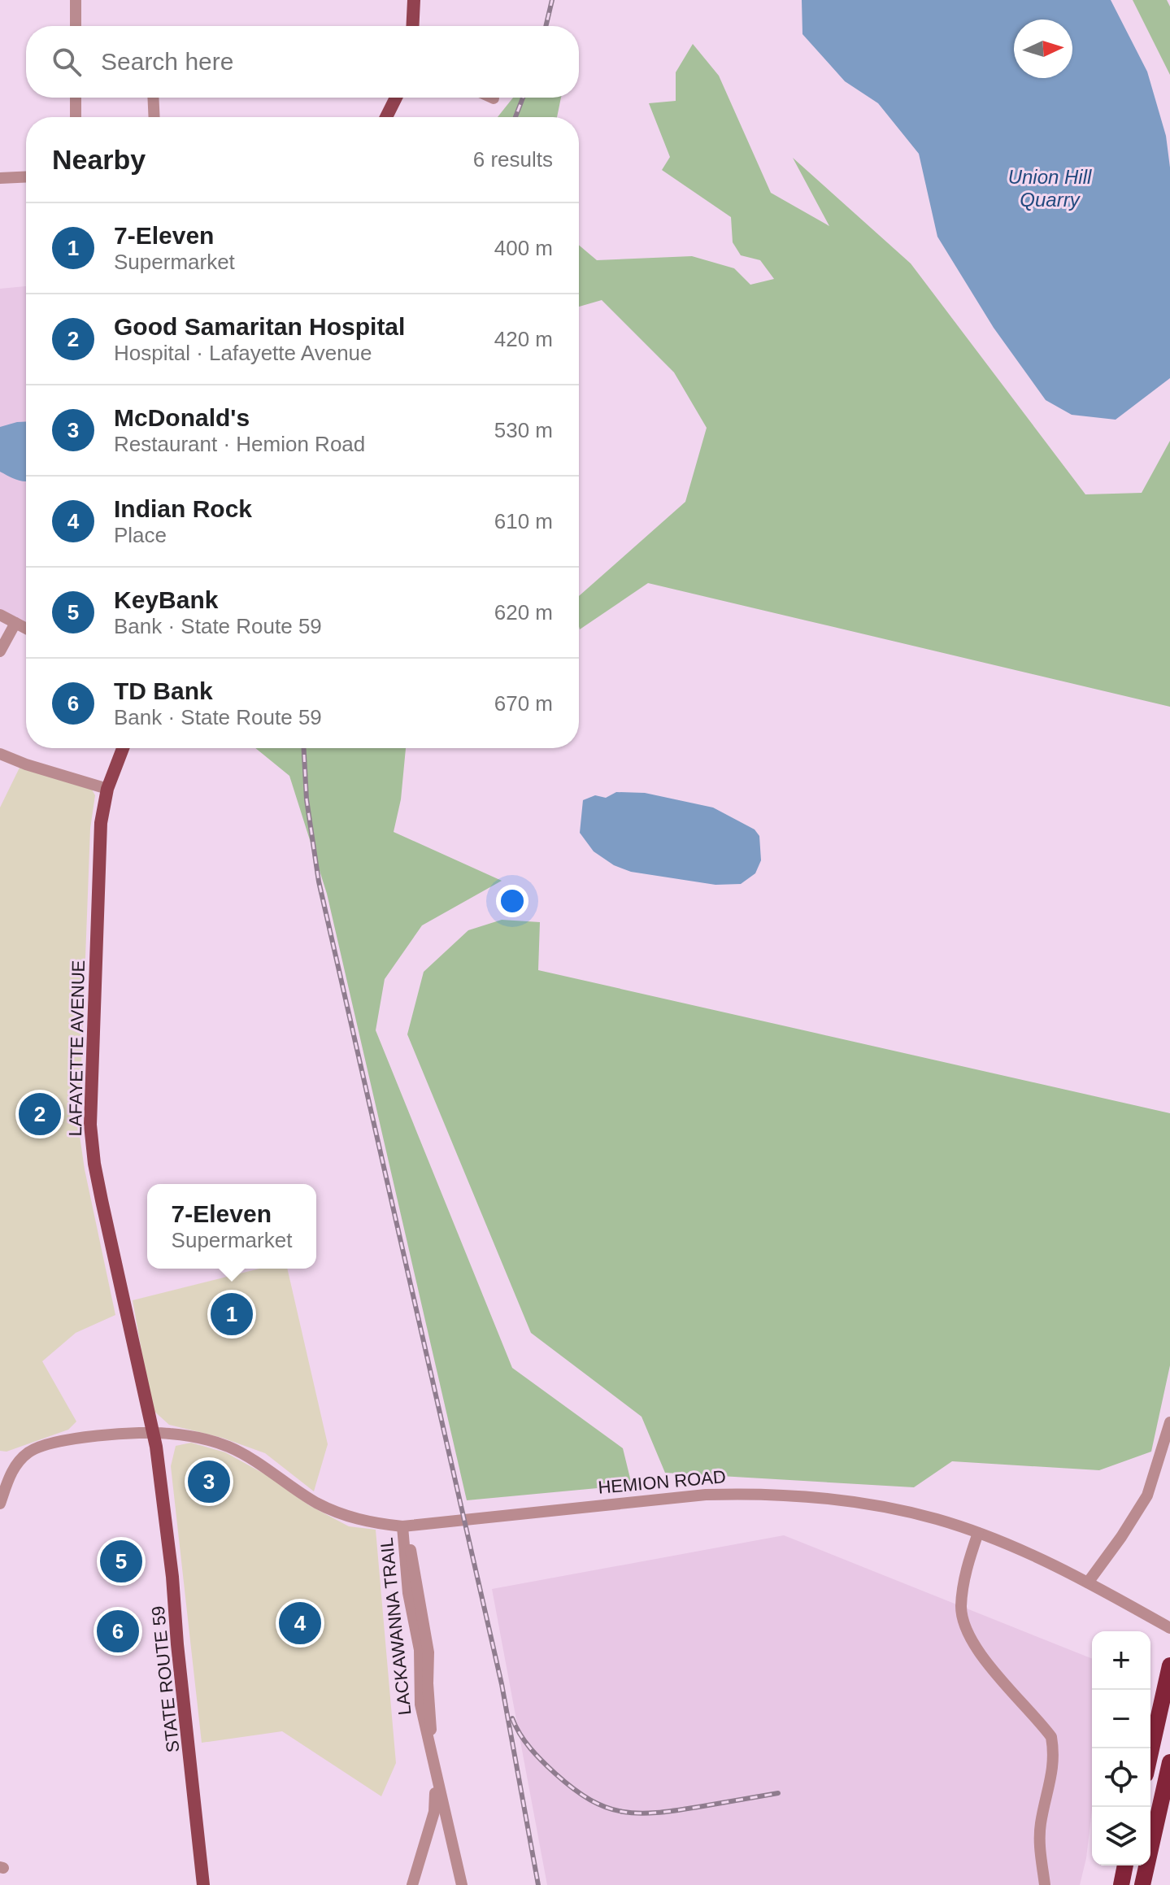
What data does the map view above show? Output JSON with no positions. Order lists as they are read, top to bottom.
{
  "streets": {
    "main road": ["LAFAYETTE AVENUE", "STATE ROUTE 59"],
    "street": ["HEMION ROAD", "LACKAWANNA TRAIL"]
  },
  "crossings": [
    ["LAFAYETTE AVENUE", "HEMION ROAD"],
    ["LAFAYETTE AVENUE", "STATE ROUTE 59"],
    ["HEMION ROAD", "LACKAWANNA TRAIL"],
    ["HEMION ROAD", "STATE ROUTE 59"]
  ],
  "water": ["Union Hill Quarry"],
  "north": "right",
  "page": {
    "search": "Search here",
    "heading": ["Nearby", "6 results"],
    "list": [
      {
        "mark": "1",
        "name": "7-Eleven",
        "note": "Supermarket",
        "value": "400 m"
      },
      {
        "mark": "2",
        "name": "Good Samaritan Hospital",
        "note": "Hospital · Lafayette Avenue",
        "value": "420 m"
      },
      {
        "mark": "3",
        "name": "McDonald's",
        "note": "Restaurant · Hemion Road",
        "value": "530 m"
      },
      {
        "mark": "4",
        "name": "Indian Rock",
        "note": "Place",
        "value": "610 m"
      },
      {
        "mark": "5",
        "name": "KeyBank",
        "note": "Bank · State Route 59",
        "value": "620 m"
      },
      {
        "mark": "6",
        "name": "TD Bank",
        "note": "Bank · State Route 59",
        "value": "670 m"
      }
    ],
    "pins": [
      "2",
      "1",
      "3",
      "5",
      "4",
      "6"
    ],
    "popup": ["7-Eleven", "Supermarket"],
    "map_buttons": ["+", "−"]
  }
}
